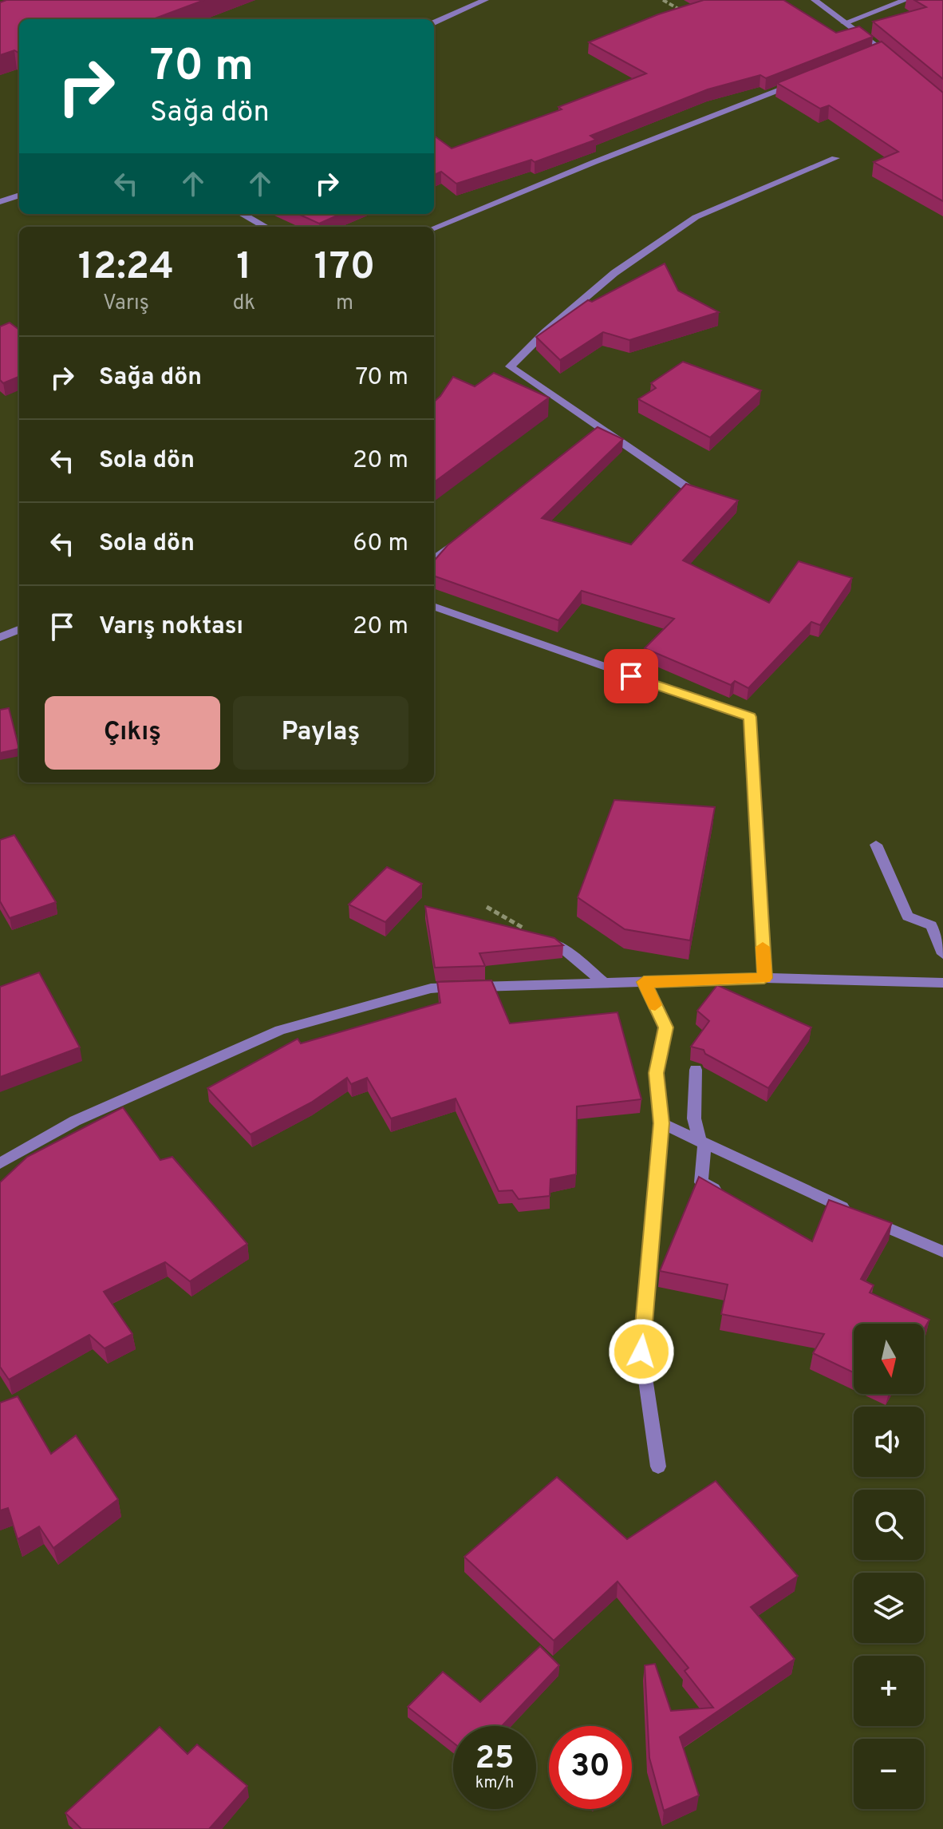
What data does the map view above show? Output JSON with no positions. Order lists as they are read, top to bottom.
{
  "north": "bottom",
  "page": {
    "turn": ["70 m", "Sağa dön"],
    "eta": [
      "12:24",
      "Varış",
      "1",
      "dk",
      "170",
      "m"
    ],
    "list": [
      {
        "name": "Sağa dön",
        "value": "70 m"
      },
      {
        "name": "Sola dön",
        "value": "20 m"
      },
      {
        "name": "Sola dön",
        "value": "60 m"
      },
      {
        "name": "Varış noktası",
        "value": "20 m"
      }
    ],
    "buttons": ["Çıkış", "Paylaş"],
    "map_buttons": ["+", "−"],
    "speed": "25 km/h",
    "limit": "30"
  }
}
